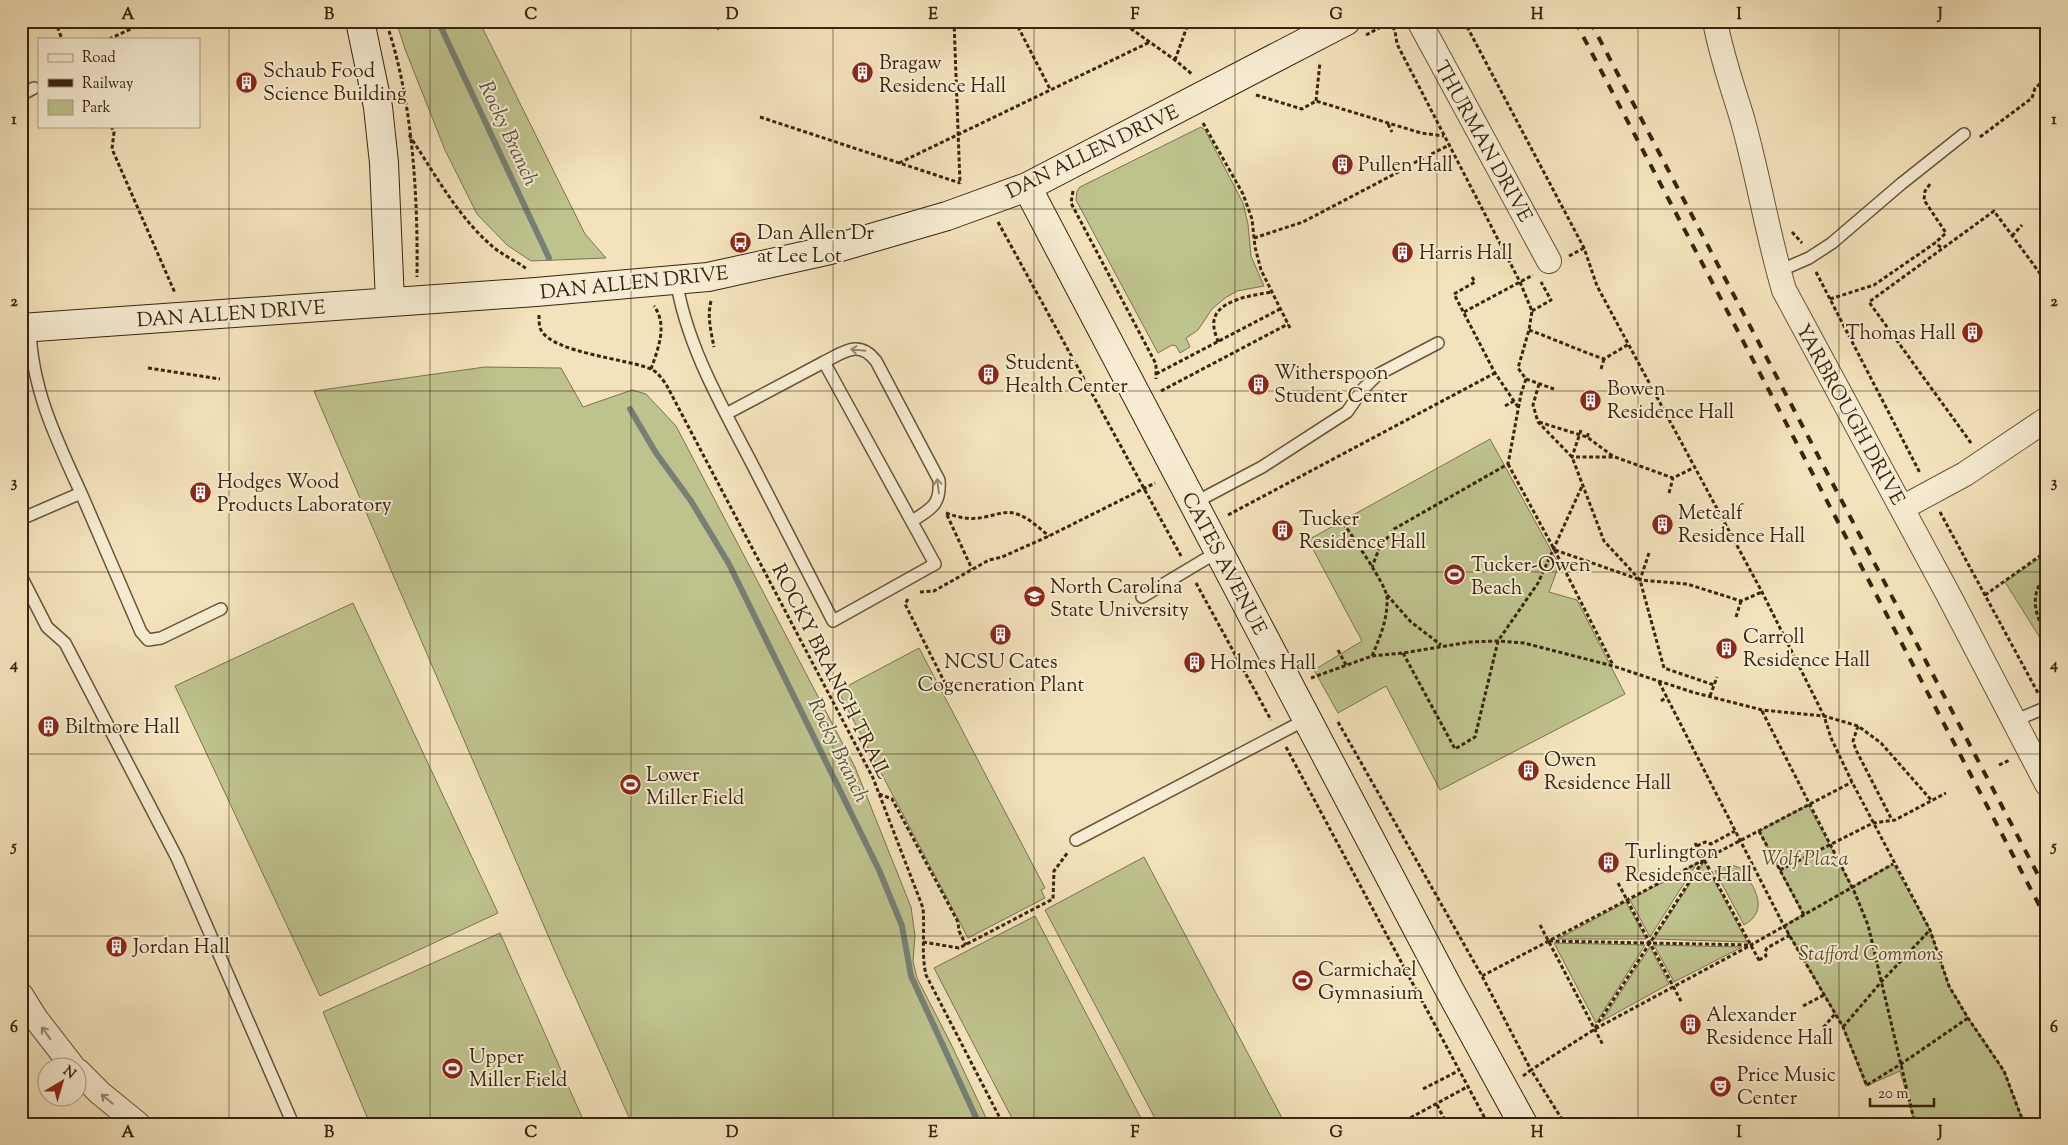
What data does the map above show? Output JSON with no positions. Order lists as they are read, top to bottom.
{
  "streets": {
    "street": [
      "THURMAN DRIVE",
      "DAN ALLEN DRIVE",
      "YARBROUGH DRIVE",
      "CATES AVENUE"
    ],
    "path": ["ROCKY BRANCH TRAIL"]
  },
  "crossings": [
    ["DAN ALLEN DRIVE", "CATES AVENUE"]
  ],
  "water": ["Rocky Branch"],
  "parks": ["Wolf Plaza", "Stafford Commons"],
  "places": {
    "building": [
      "Bragaw Residence Hall",
      "Schaub Food Science Building",
      "Pullen Hall",
      "Harris Hall",
      "Thomas Hall",
      "Student Health Center",
      "Witherspoon Student Center",
      "Bowen Residence Hall",
      "Hodges Wood Products Laboratory",
      "Metcalf Residence Hall",
      "Tucker Residence Hall",
      "NCSU Cates Cogeneration Plant",
      "Carroll Residence Hall",
      "Holmes Hall",
      "Biltmore Hall",
      "Owen Residence Hall",
      "Turlington Residence Hall",
      "Jordan Hall",
      "Alexander Residence Hall"
    ],
    "bus stop": ["Dan Allen Dr at Lee Lot"],
    "sports": [
      "Tucker-Owen Beach",
      "Lower Miller Field",
      "Carmichael Gymnasium",
      "Upper Miller Field"
    ],
    "school or university": ["North Carolina State University"],
    "theatre": ["Price Music Center"]
  },
  "legend": ["Road", "Railway", "Park"],
  "scale_bar": "20 m",
  "north": "top right",
  "grid": {
    "columns": [
      "A",
      "B",
      "C",
      "D",
      "E",
      "F",
      "G",
      "H",
      "I",
      "J"
    ],
    "rows": [
      "1",
      "2",
      "3",
      "4",
      "5",
      "6"
    ]
  }
}
